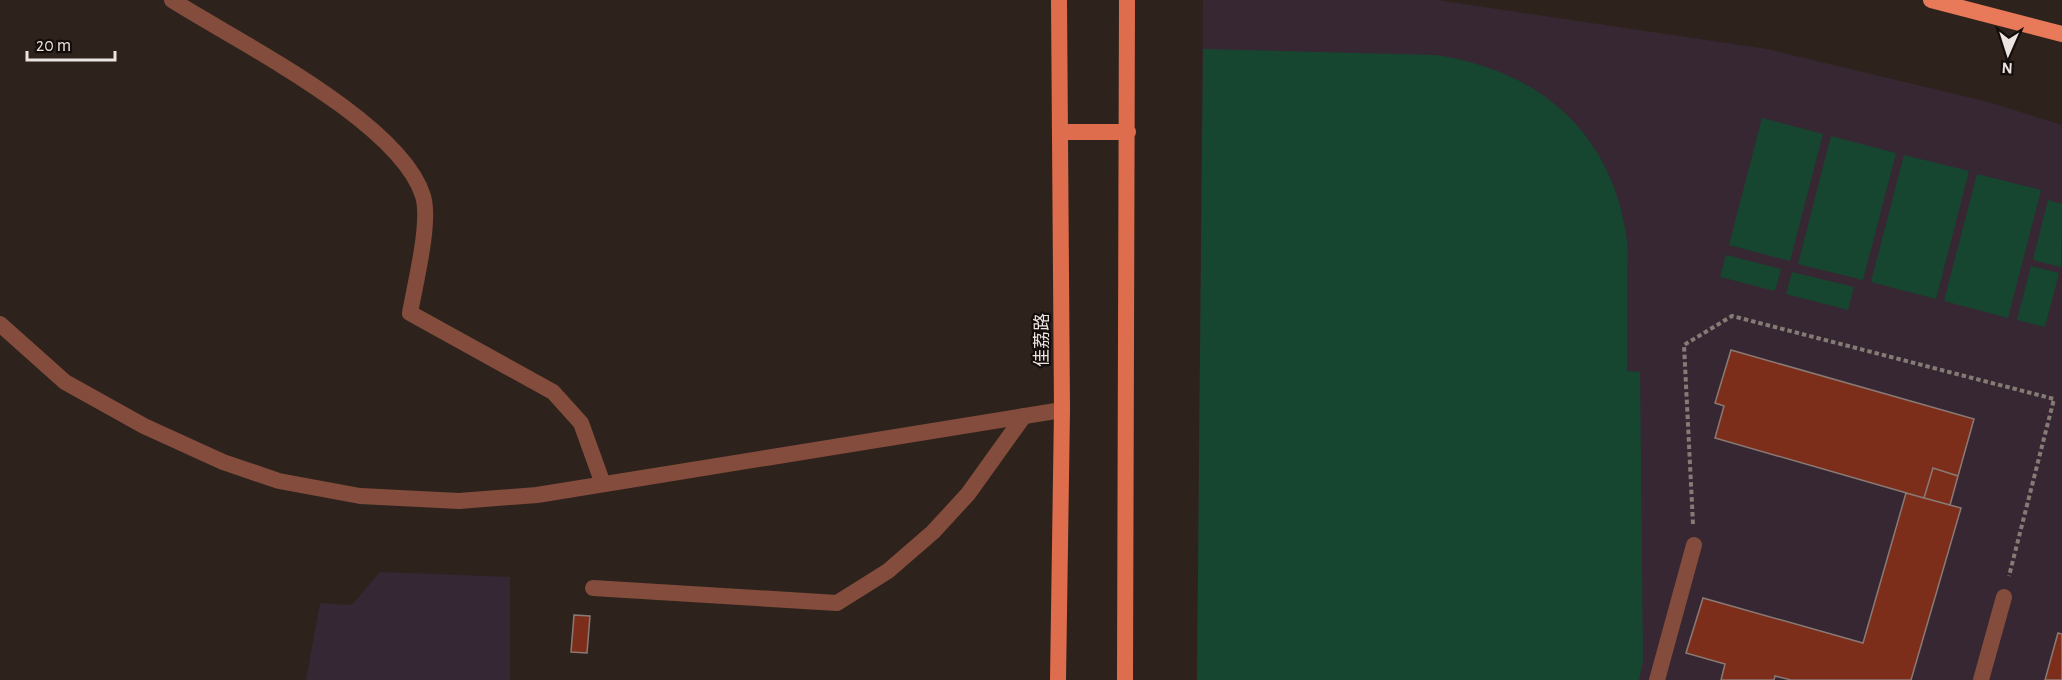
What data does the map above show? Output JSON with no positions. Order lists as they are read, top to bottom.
{
  "streets": {
    "main road": ["佳荔路"]
  },
  "scale_bar": "20 m",
  "north": "bottom"
}
